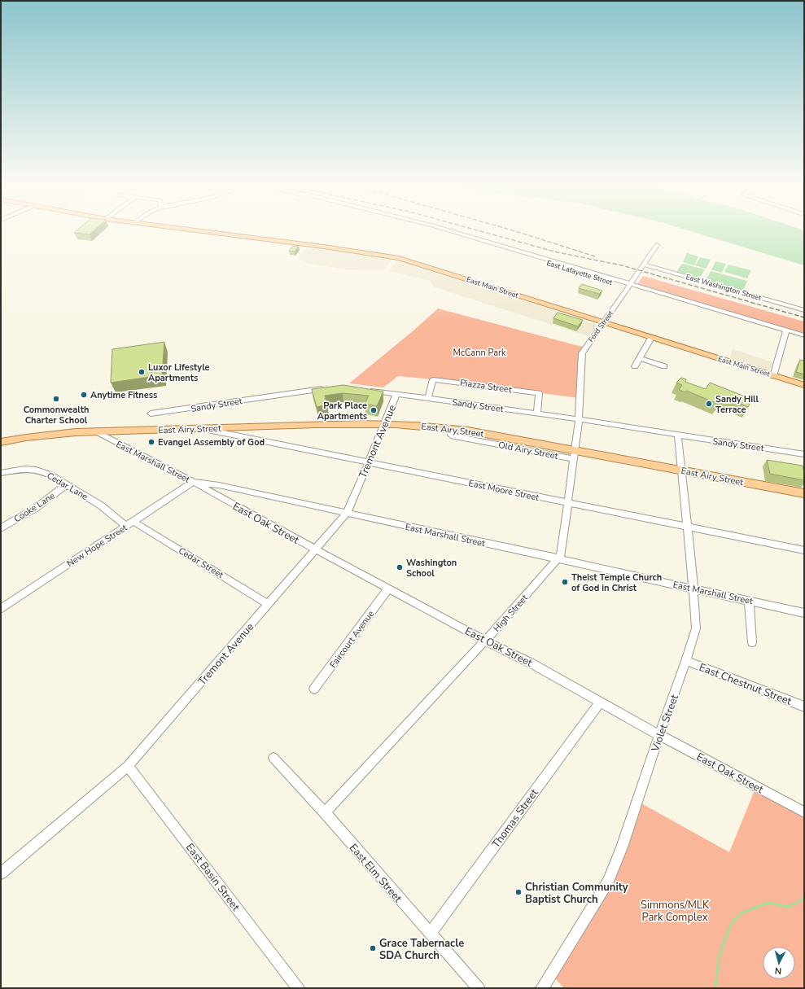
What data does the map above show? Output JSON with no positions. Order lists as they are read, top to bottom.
{
  "streets": {
    "main road": ["East Main Street", "East Airy Street"],
    "street": [
      "East Lafayette Street",
      "East Washington Street",
      "Ford Street",
      "Piazza Street",
      "Sandy Street",
      "Tremont Avenue",
      "East Marshall Street",
      "Cedar Lane",
      "East Moore Street",
      "Cooke Lane",
      "East Oak Street",
      "New Hope Street",
      "Cedar Street",
      "High Street",
      "Faircourt Avenue",
      "East Chestnut Street",
      "Violet Street",
      "Thomas Street",
      "East Elm Street",
      "East Basin Street"
    ]
  },
  "crossings": [
    ["East Lafayette Street", "Ford Street"],
    ["East Main Street", "Ford Street"],
    ["East Washington Street", "Ford Street"],
    ["Ford Street", "Sandy Street"],
    ["Ford Street", "High Street"],
    ["Piazza Street", "Sandy Street"],
    ["Sandy Street", "Tremont Avenue"],
    ["Sandy Street", "High Street"],
    ["Sandy Street", "Violet Street"],
    ["East Airy Street", "Tremont Avenue"],
    ["East Airy Street", "East Marshall Street"],
    ["East Airy Street", "East Moore Street"],
    ["East Airy Street", "High Street"],
    ["East Airy Street", "Violet Street"],
    ["Tremont Avenue", "East Marshall Street"],
    ["Tremont Avenue", "East Moore Street"],
    ["Tremont Avenue", "East Oak Street"],
    ["Tremont Avenue", "Cedar Street"],
    ["Tremont Avenue", "East Basin Street"],
    ["East Marshall Street", "East Oak Street"],
    ["East Marshall Street", "New Hope Street"],
    ["East Marshall Street", "High Street"],
    ["East Marshall Street", "Violet Street"],
    ["Cedar Lane", "Cooke Lane"],
    ["Cedar Lane", "New Hope Street"],
    ["East Moore Street", "High Street"],
    ["East Moore Street", "Violet Street"],
    ["East Oak Street", "New Hope Street"],
    ["East Oak Street", "High Street"],
    ["East Oak Street", "Faircourt Avenue"],
    ["East Oak Street", "Violet Street"],
    ["East Oak Street", "Thomas Street"],
    ["New Hope Street", "Cedar Street"],
    ["High Street", "East Elm Street"],
    ["East Chestnut Street", "Violet Street"],
    ["Thomas Street", "East Elm Street"]
  ],
  "parks": ["McCann Park", "Simmons/MLK Park Complex"],
  "places": [
    "Luxor Lifestyle Apartments",
    "Anytime Fitness",
    "Commonwealth Charter School",
    "Sandy Hill Terrace",
    "Park Place Apartments",
    "Evangel Assembly of God",
    "Washington School",
    "Theist Temple Church of God in Christ",
    "Christian Community Baptist Church",
    "Grace Tabernacle SDA Church"
  ],
  "north": "bottom"
}
